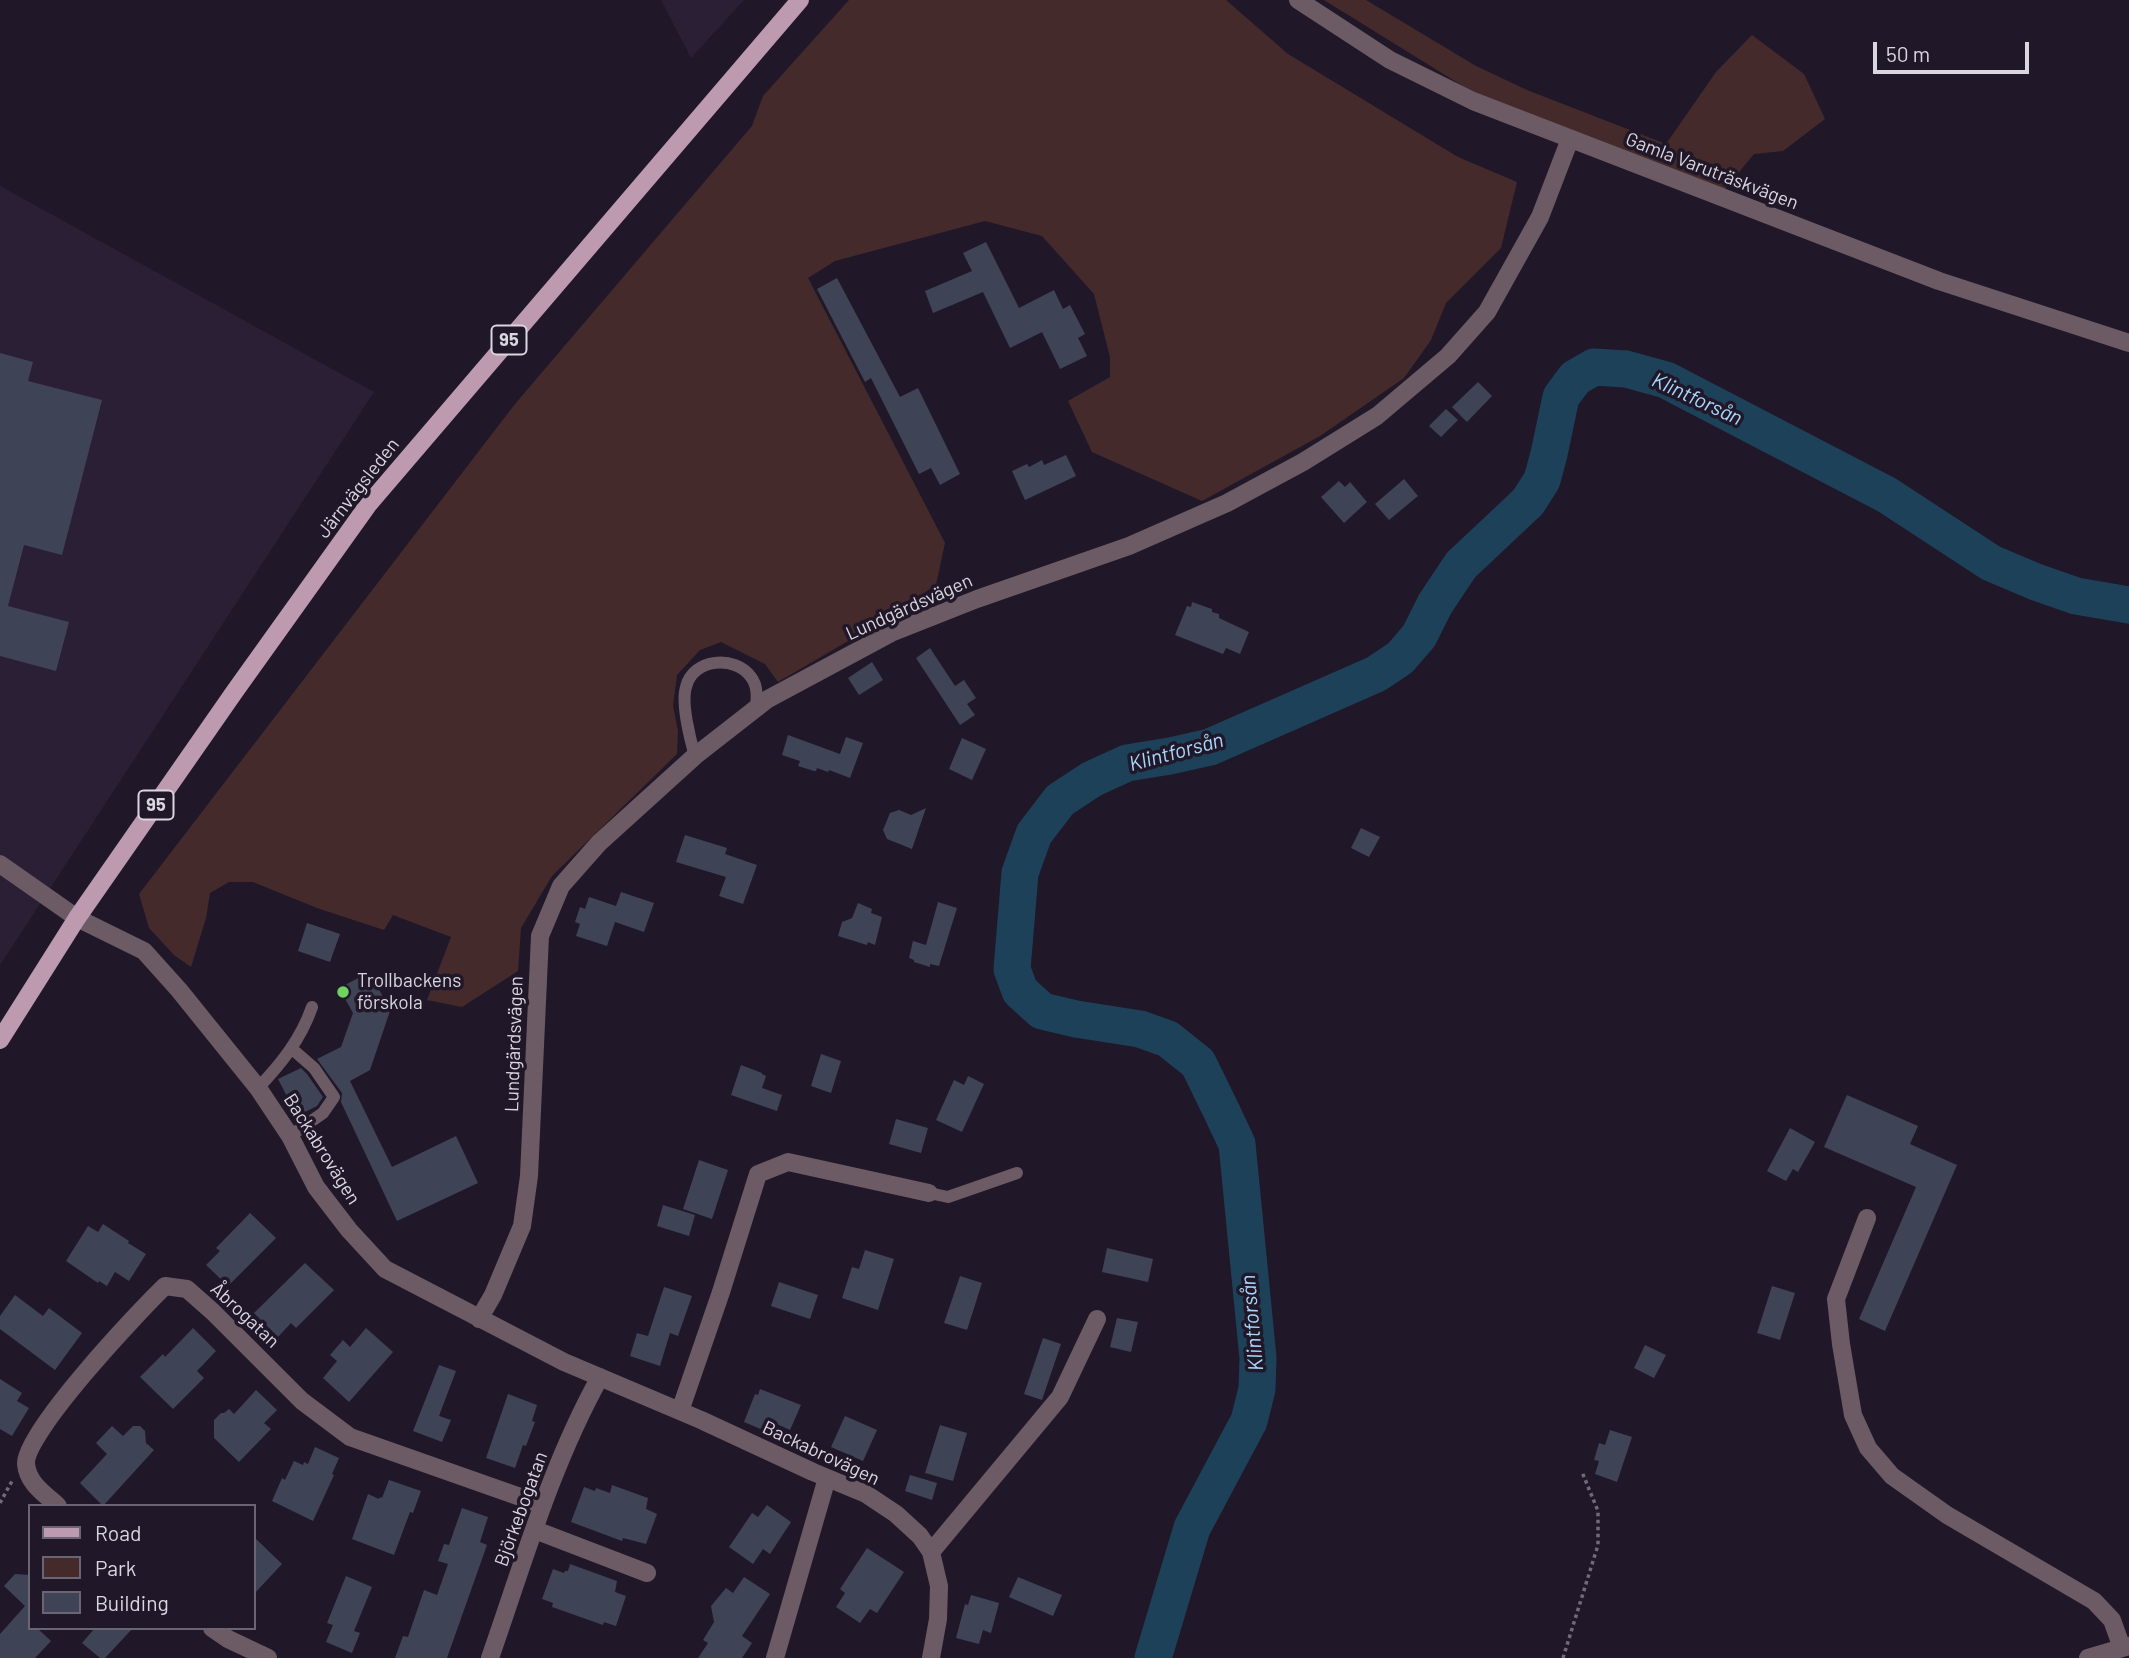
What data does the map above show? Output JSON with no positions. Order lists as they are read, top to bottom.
{
  "streets": {
    "main road": ["95", "Järnvägsleden"],
    "street": [
      "Gamla Varuträskvägen",
      "Lundgärdsvägen",
      "Backabrovägen",
      "Åbrogatan",
      "Björkebogatan"
    ]
  },
  "crossings": [
    ["Gamla Varuträskvägen", "Lundgärdsvägen"],
    ["Järnvägsleden", "Backabrovägen"],
    ["Lundgärdsvägen", "Backabrovägen"],
    ["Backabrovägen", "Björkebogatan"],
    ["Åbrogatan", "Björkebogatan"]
  ],
  "water": ["Klintforsån"],
  "places": ["Trollbackens förskola"],
  "legend": ["Road", "Park", "Building"],
  "scale_bar": "50 m"
}
